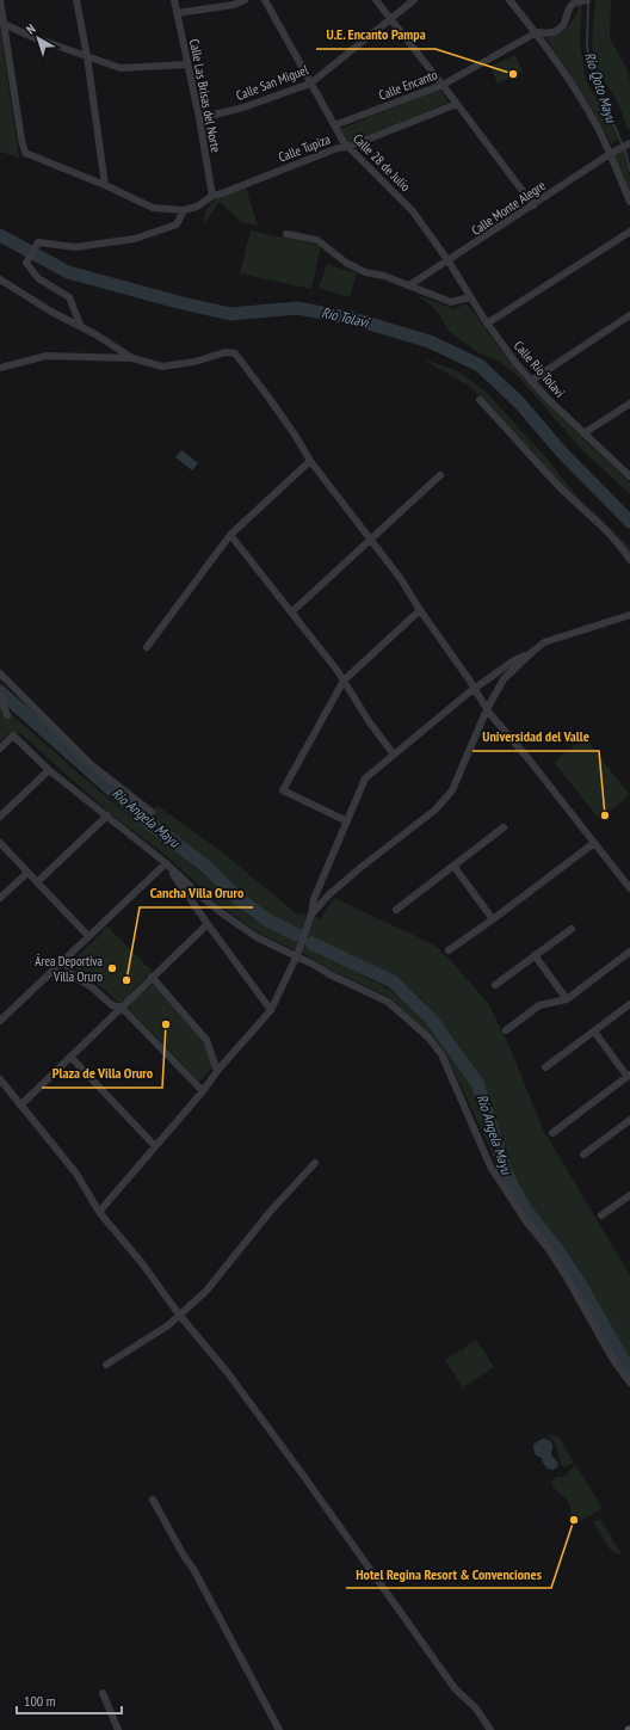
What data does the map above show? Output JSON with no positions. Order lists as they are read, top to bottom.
{
  "streets": {
    "street": [
      "Calle San Miguel",
      "Calle Encanto",
      "Calle Las Brisas del Norte",
      "Calle Tupiza",
      "Calle 28 de Julio",
      "Calle Monte Alegre",
      "Calle Río Tolavi"
    ]
  },
  "crossings": [
    ["Calle San Miguel", "Calle Las Brisas del Norte"],
    ["Calle San Miguel", "Calle 28 de Julio"],
    ["Calle Encanto", "Calle 28 de Julio"],
    ["Calle Las Brisas del Norte", "Calle Tupiza"],
    ["Calle Tupiza", "Calle 28 de Julio"],
    ["Calle 28 de Julio", "Calle Monte Alegre"],
    ["Calle 28 de Julio", "Calle Río Tolavi"],
    ["Calle Monte Alegre", "Calle Río Tolavi"]
  ],
  "water": ["Rio Qoto Mayu", "Río Tolavi", "Río Angela Mayu"],
  "places": [
    "U.E. Encanto Pampa",
    "Universidad del Valle",
    "Área Deportiva Villa Oruro",
    "Cancha Villa Oruro",
    "Plaza de Villa Oruro",
    "Hotel Regina Resort & Convenciones"
  ],
  "scale_bar": "100 m",
  "north": "top left"
}
